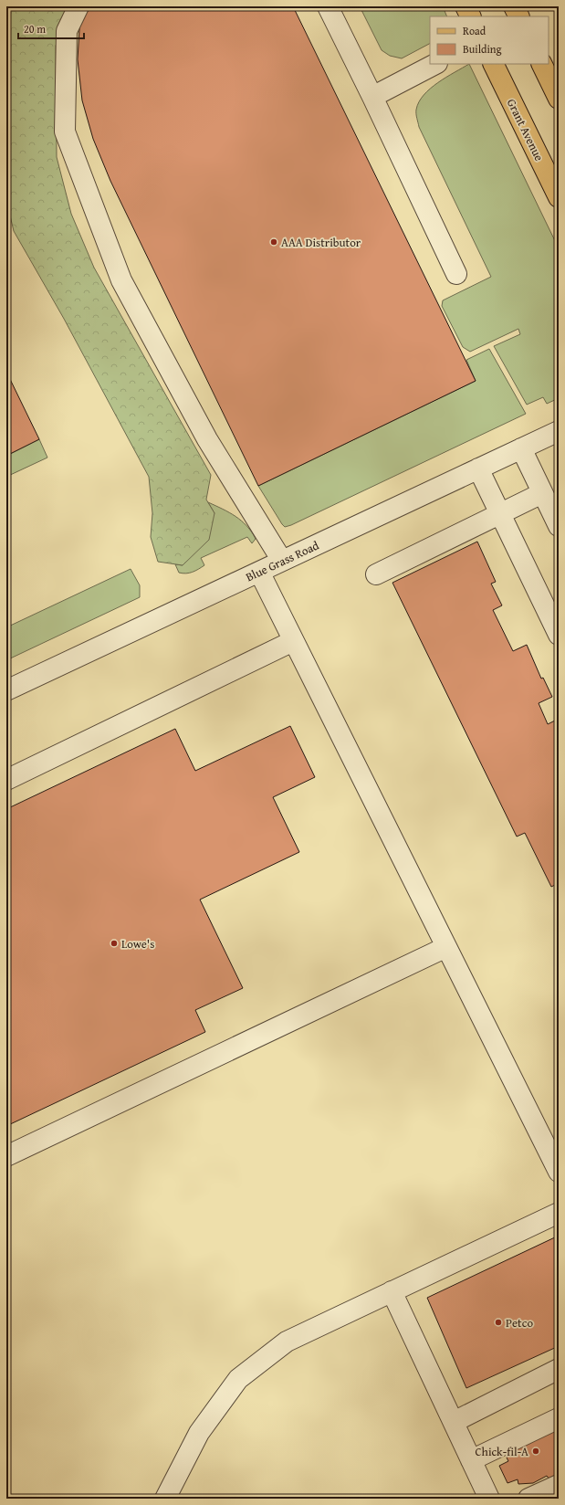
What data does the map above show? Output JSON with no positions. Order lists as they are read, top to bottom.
{
  "streets": {
    "main road": ["Grant Avenue"],
    "street": ["Blue Grass Road"]
  },
  "places": [
    "AAA Distributor",
    "Lowe's",
    "Petco",
    "Chick-fil-A"
  ],
  "legend": ["Road", "Building"],
  "scale_bar": "20 m"
}
